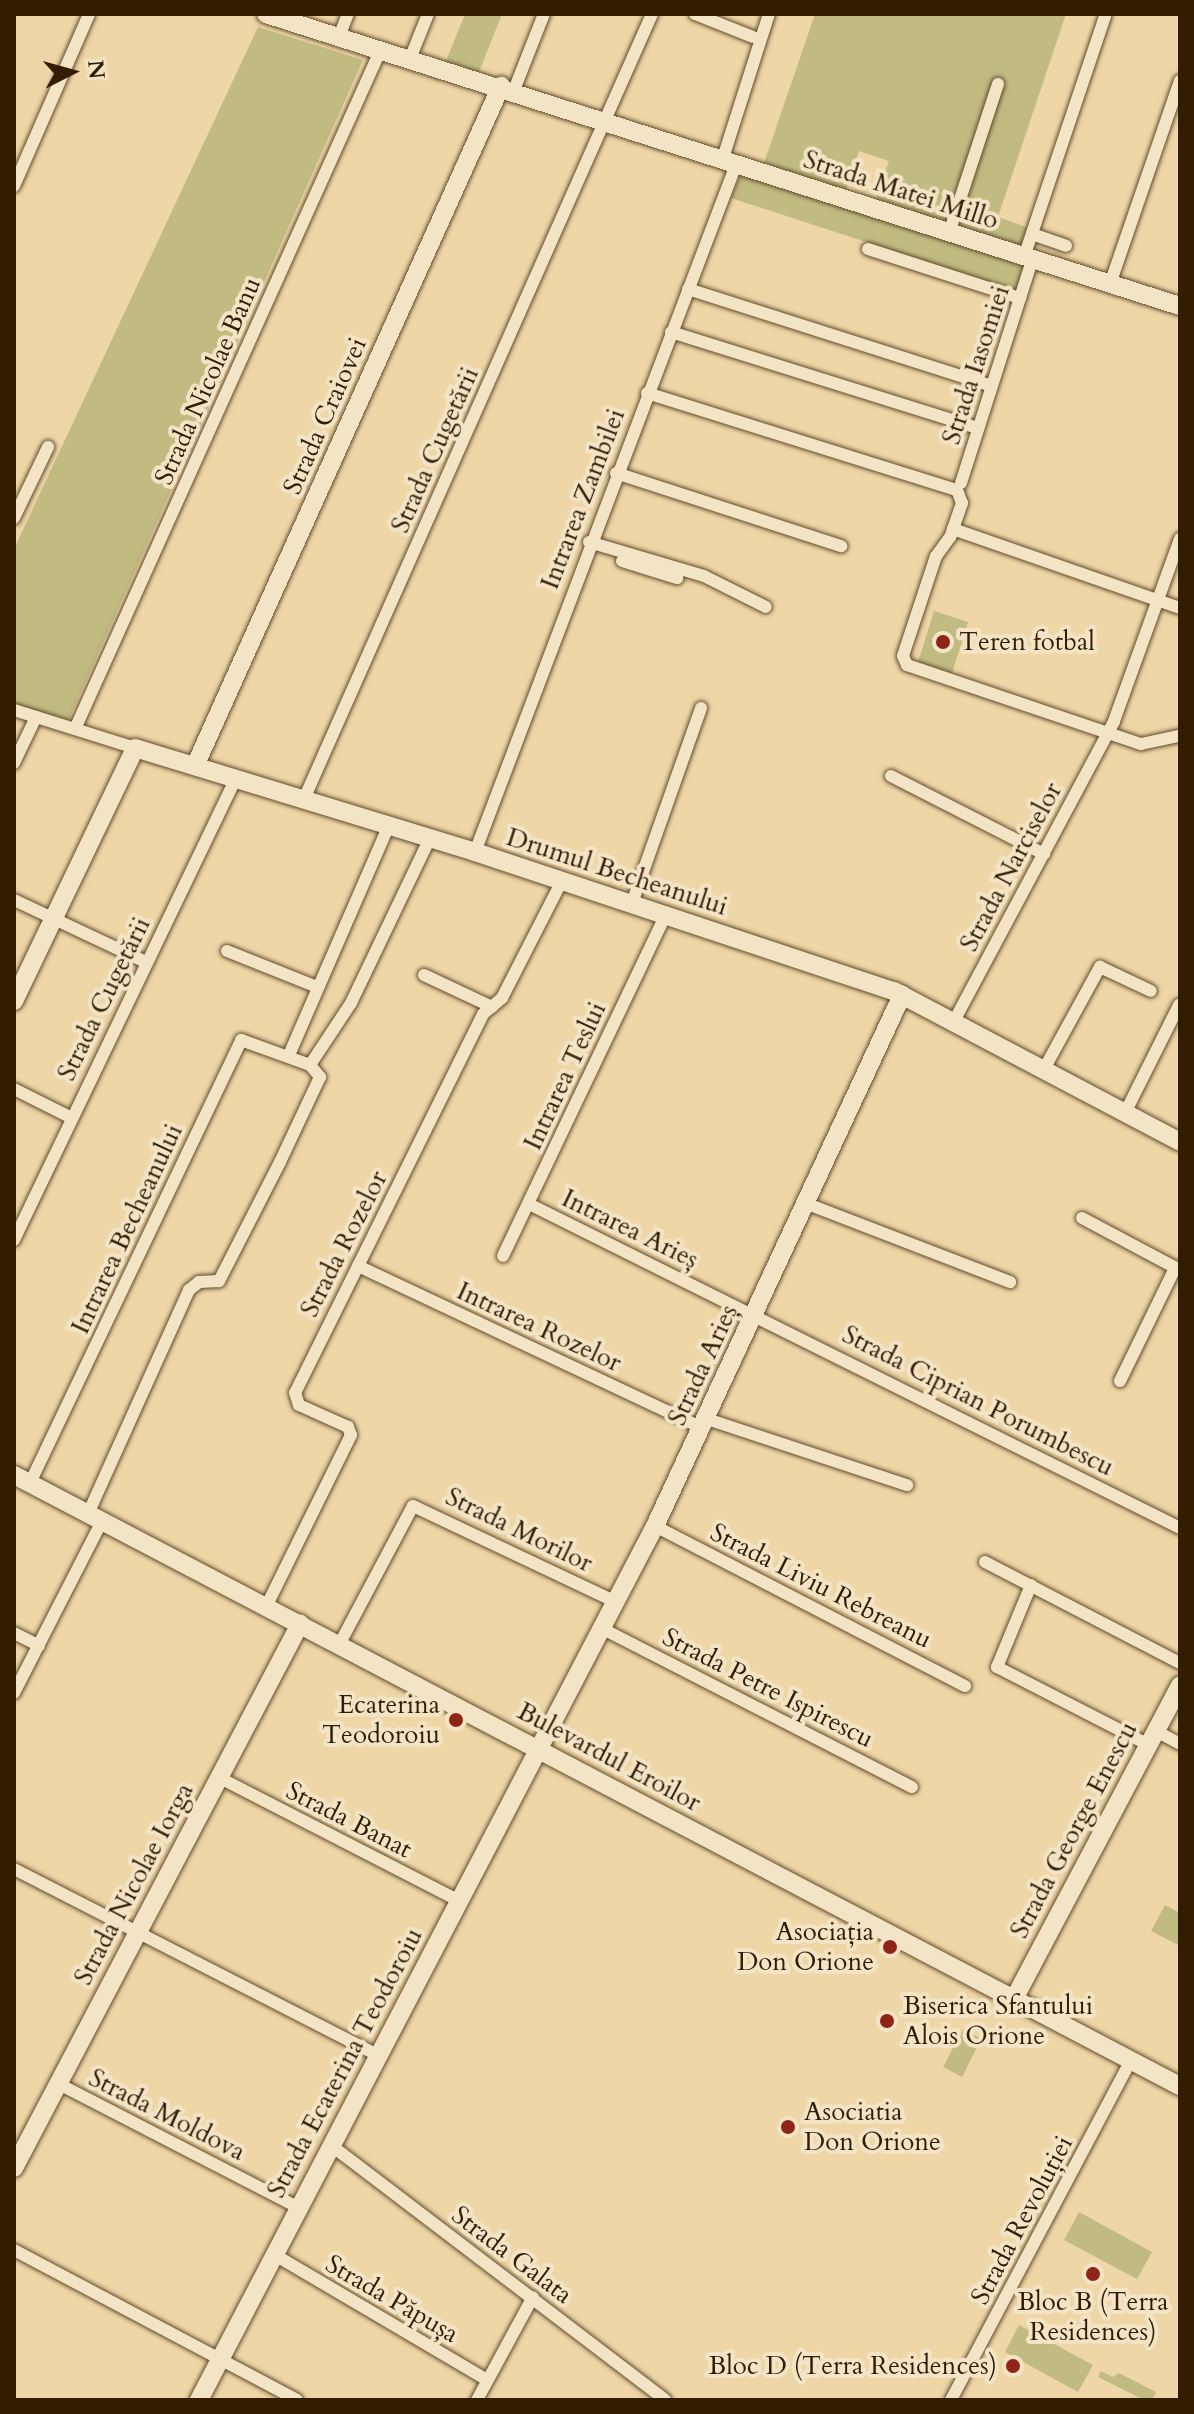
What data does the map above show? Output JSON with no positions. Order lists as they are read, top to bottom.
{
  "streets": {
    "street": [
      "Strada Matei Millo",
      "Strada Iasomiei",
      "Strada Nicolae Banu",
      "Strada Craiovei",
      "Strada Cugetării",
      "Intrarea Zambilei",
      "Strada Narciselor",
      "Drumul Becheanului",
      "Intrarea Teslui",
      "Intrarea Becheanului",
      "Intrarea Arieș",
      "Strada Rozelor",
      "Intrarea Rozelor",
      "Strada Arieș",
      "Strada Ciprian Porumbescu",
      "Strada Morilor",
      "Strada Liviu Rebreanu",
      "Strada Petre Ispirescu",
      "Bulevardul Eroilor",
      "Strada Banat",
      "Strada George Enescu",
      "Strada Nicolae Iorga",
      "Strada Ecaterina Teodoroiu",
      "Strada Moldova",
      "Strada Revoluției",
      "Strada Galata",
      "Strada Păpușa"
    ]
  },
  "crossings": [
    ["Strada Matei Millo", "Strada Iasomiei"],
    ["Strada Matei Millo", "Strada Nicolae Banu"],
    ["Strada Matei Millo", "Strada Craiovei"],
    ["Strada Matei Millo", "Strada Cugetării"],
    ["Strada Matei Millo", "Intrarea Zambilei"],
    ["Strada Iasomiei", "Strada Narciselor"],
    ["Strada Nicolae Banu", "Drumul Becheanului"],
    ["Strada Craiovei", "Drumul Becheanului"],
    ["Strada Cugetării", "Drumul Becheanului"],
    ["Intrarea Zambilei", "Drumul Becheanului"],
    ["Strada Narciselor", "Drumul Becheanului"],
    ["Drumul Becheanului", "Intrarea Teslui"],
    ["Drumul Becheanului", "Strada Rozelor"],
    ["Drumul Becheanului", "Strada Arieș"],
    ["Intrarea Teslui", "Intrarea Arieș"],
    ["Intrarea Becheanului", "Bulevardul Eroilor"],
    ["Intrarea Arieș", "Strada Arieș"],
    ["Intrarea Arieș", "Strada Ciprian Porumbescu"],
    ["Strada Rozelor", "Intrarea Rozelor"],
    ["Strada Rozelor", "Bulevardul Eroilor"],
    ["Intrarea Rozelor", "Strada Arieș"],
    ["Strada Arieș", "Strada Ciprian Porumbescu"],
    ["Strada Arieș", "Strada Morilor"],
    ["Strada Arieș", "Strada Liviu Rebreanu"],
    ["Strada Arieș", "Strada Petre Ispirescu"],
    ["Strada Arieș", "Bulevardul Eroilor"],
    ["Strada Arieș", "Strada Ecaterina Teodoroiu"],
    ["Strada Morilor", "Bulevardul Eroilor"],
    ["Bulevardul Eroilor", "Strada George Enescu"],
    ["Bulevardul Eroilor", "Strada Nicolae Iorga"],
    ["Bulevardul Eroilor", "Strada Ecaterina Teodoroiu"],
    ["Bulevardul Eroilor", "Strada Revoluției"],
    ["Strada Banat", "Strada Nicolae Iorga"],
    ["Strada Banat", "Strada Ecaterina Teodoroiu"],
    ["Strada Nicolae Iorga", "Strada Moldova"],
    ["Strada Ecaterina Teodoroiu", "Strada Moldova"],
    ["Strada Ecaterina Teodoroiu", "Strada Galata"],
    ["Strada Ecaterina Teodoroiu", "Strada Păpușa"]
  ],
  "places": [
    "Teren fotbal",
    "Ecaterina Teodoroiu",
    "Asociația Don Orione",
    "Biserica Sfantului Alois Orione",
    "Asociatia Don Orione",
    "Bloc B (Terra Residences)",
    "Bloc D (Terra Residences)"
  ],
  "north": "right"
}
